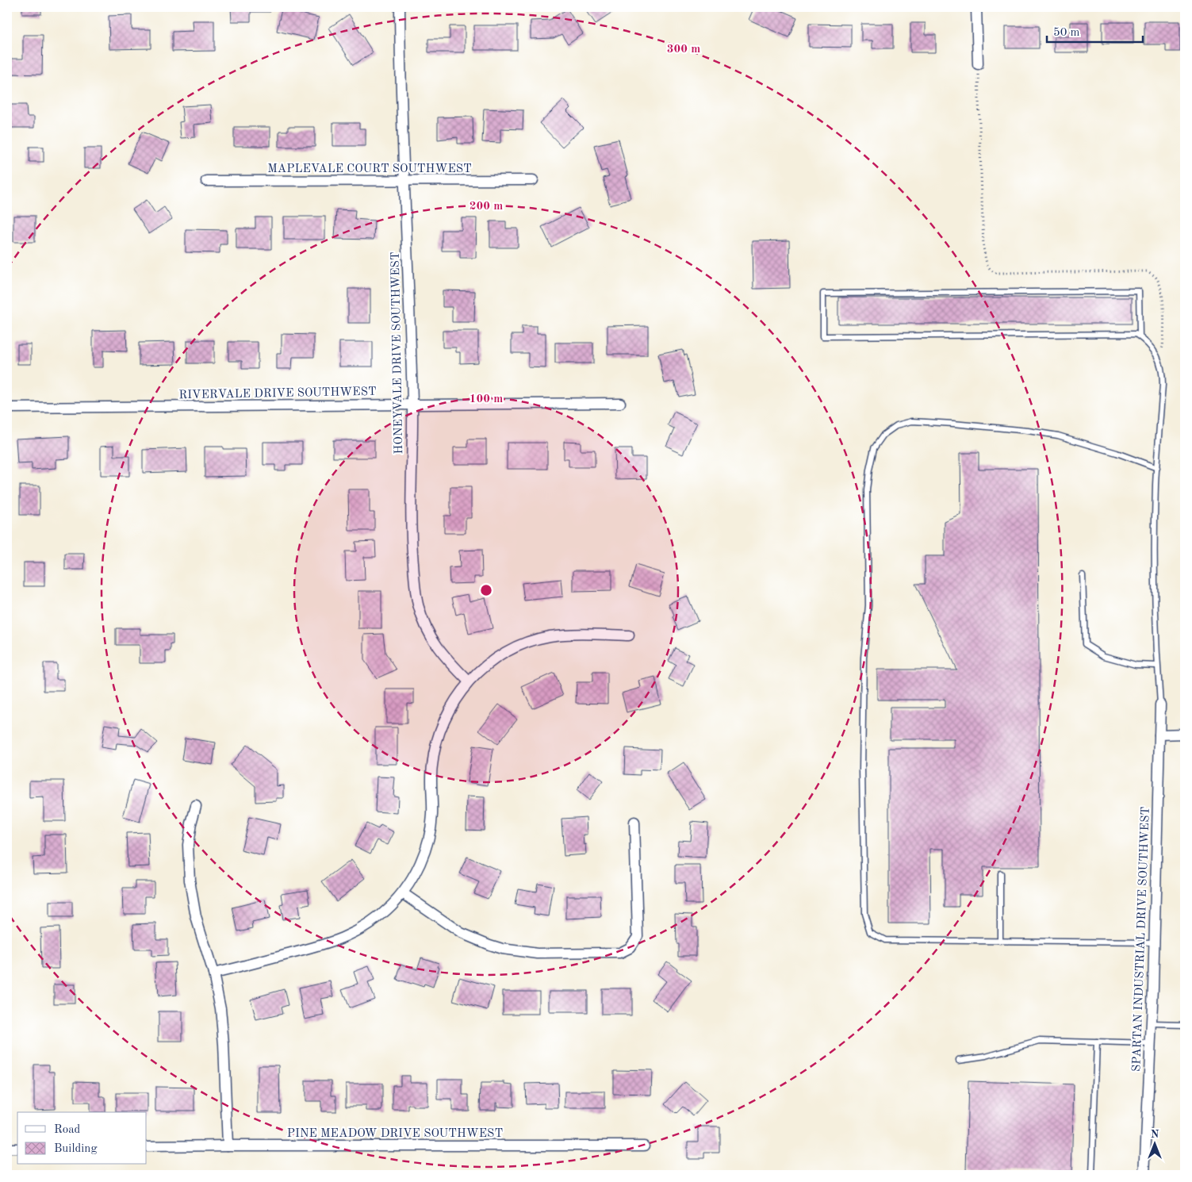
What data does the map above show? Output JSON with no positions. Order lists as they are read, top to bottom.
{
  "streets": {
    "street": [
      "MAPLEVALE COURT SOUTHWEST",
      "HONEYVALE DRIVE SOUTHWEST",
      "RIVERVALE DRIVE SOUTHWEST",
      "SPARTAN INDUSTRIAL DRIVE SOUTHWEST",
      "PINE MEADOW DRIVE SOUTHWEST"
    ]
  },
  "crossings": [
    ["MAPLEVALE COURT SOUTHWEST", "HONEYVALE DRIVE SOUTHWEST"],
    ["HONEYVALE DRIVE SOUTHWEST", "RIVERVALE DRIVE SOUTHWEST"]
  ],
  "legend": ["Road", "Building"],
  "scale_bar": "50 m",
  "north": "top",
  "rings": ["300 m", "200 m", "100 m"]
}
